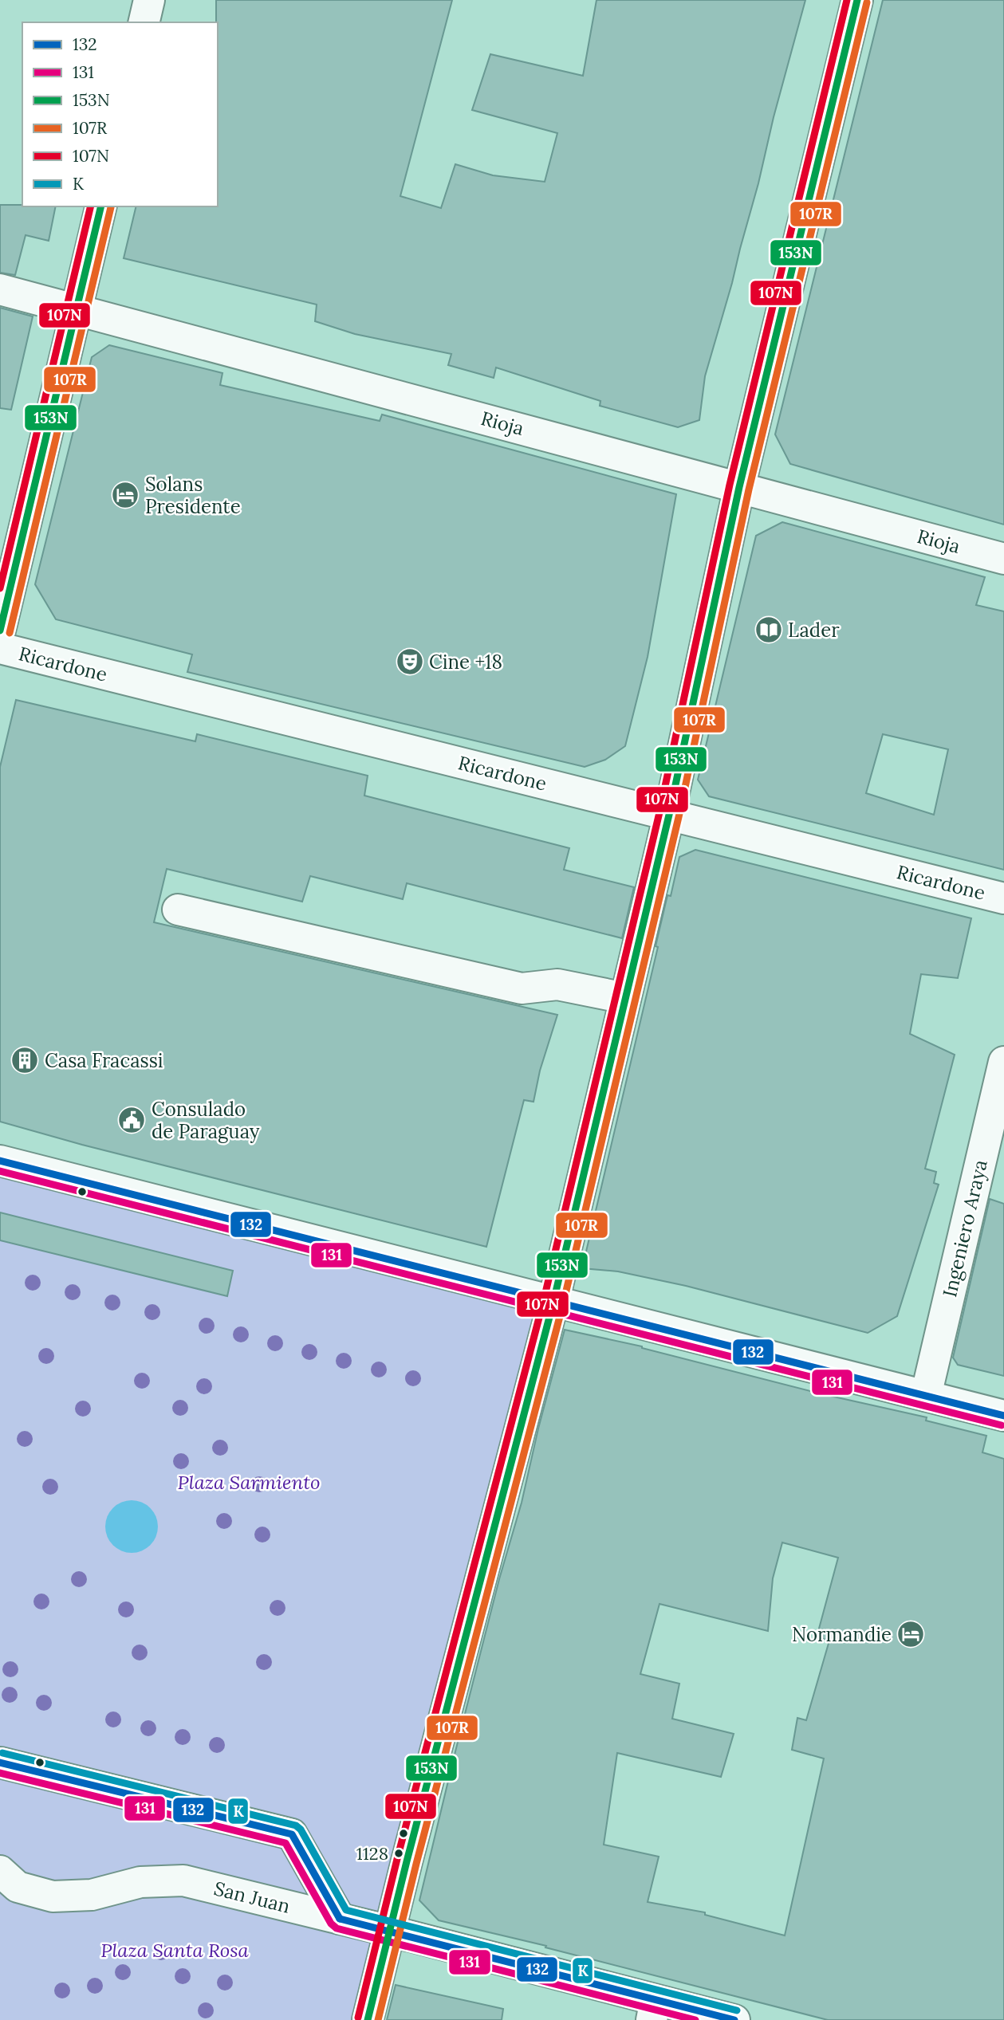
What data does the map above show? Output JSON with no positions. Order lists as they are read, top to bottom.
{
  "streets": {
    "street": [
      "Rioja",
      "Ricardone",
      "Ingeniero Araya",
      "San Juan"
    ]
  },
  "parks": ["Plaza Sarmiento", "Plaza Santa Rosa"],
  "places": {
    "hotel": ["Solans Presidente", "Normandie"],
    "library": ["Lader"],
    "theatre": ["Cine +18"],
    "building": ["Casa Fracassi"],
    "public building": ["Consulado de Paraguay"],
    "other": ["1128"]
  },
  "lines": [
    "transit line 153N",
    "transit line 107N",
    "transit line 107R",
    "transit line 132",
    "transit line 131",
    "transit line K"
  ],
  "legend": [
    "132",
    "131",
    "153N",
    "107R",
    "107N",
    "K"
  ]
}
